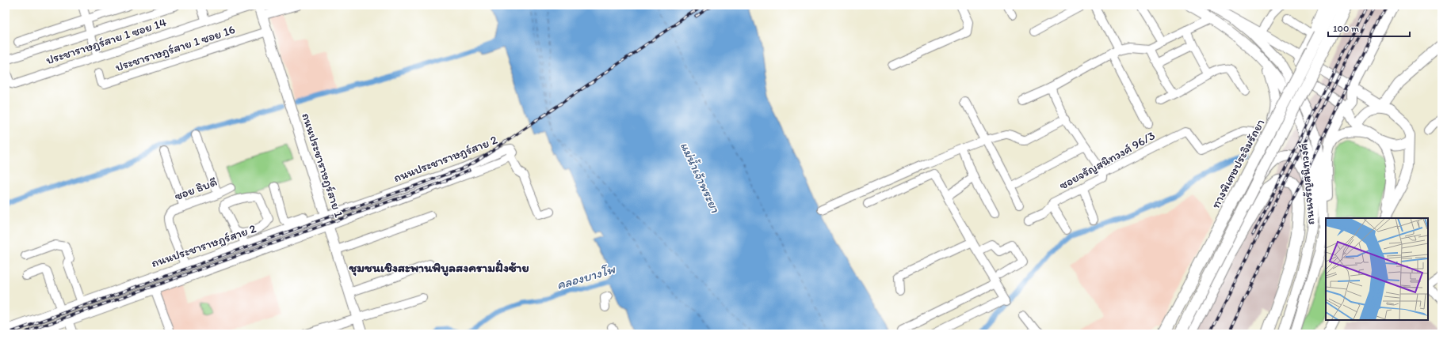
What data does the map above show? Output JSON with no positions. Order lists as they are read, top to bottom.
{
  "streets": {
    "highway": ["ทางพิเศษประจิมรัถยา"],
    "main road": ["ถนนประชาราษฎร์สาย 2", "ถนนประชาราษฎร์สาย 1", "ถนนจรัญสนิทวงศ์"],
    "street": [
      "ประชาราษฎร์สาย 1 ซอย 14",
      "ประชาราษฎร์สาย 1 ซอย 16",
      "ซอยจรัญสนิทวงศ์ 96/3",
      "ซอย ธิบดี"
    ]
  },
  "crossings": [
    ["ประชาราษฎร์สาย 1 ซอย 16", "ถนนประชาราษฎร์สาย 1"],
    ["ถนนประชาราษฎร์สาย 2", "ถนนประชาราษฎร์สาย 1"],
    ["ถนนประชาราษฎร์สาย 2", "ซอย ธิบดี"],
    ["ซอยจรัญสนิทวงศ์ 96/3", "ถนนจรัญสนิทวงศ์"],
    ["ทางพิเศษประจิมรัถยา", "ถนนจรัญสนิทวงศ์"]
  ],
  "districts": ["ชุมชนเชิงสะพานพิบูลสงครามฝั่งซ้าย"],
  "water": ["แม่น้ำเจ้าพระยา", "คลองบางโพ"],
  "scale_bar": "100 m"
}
